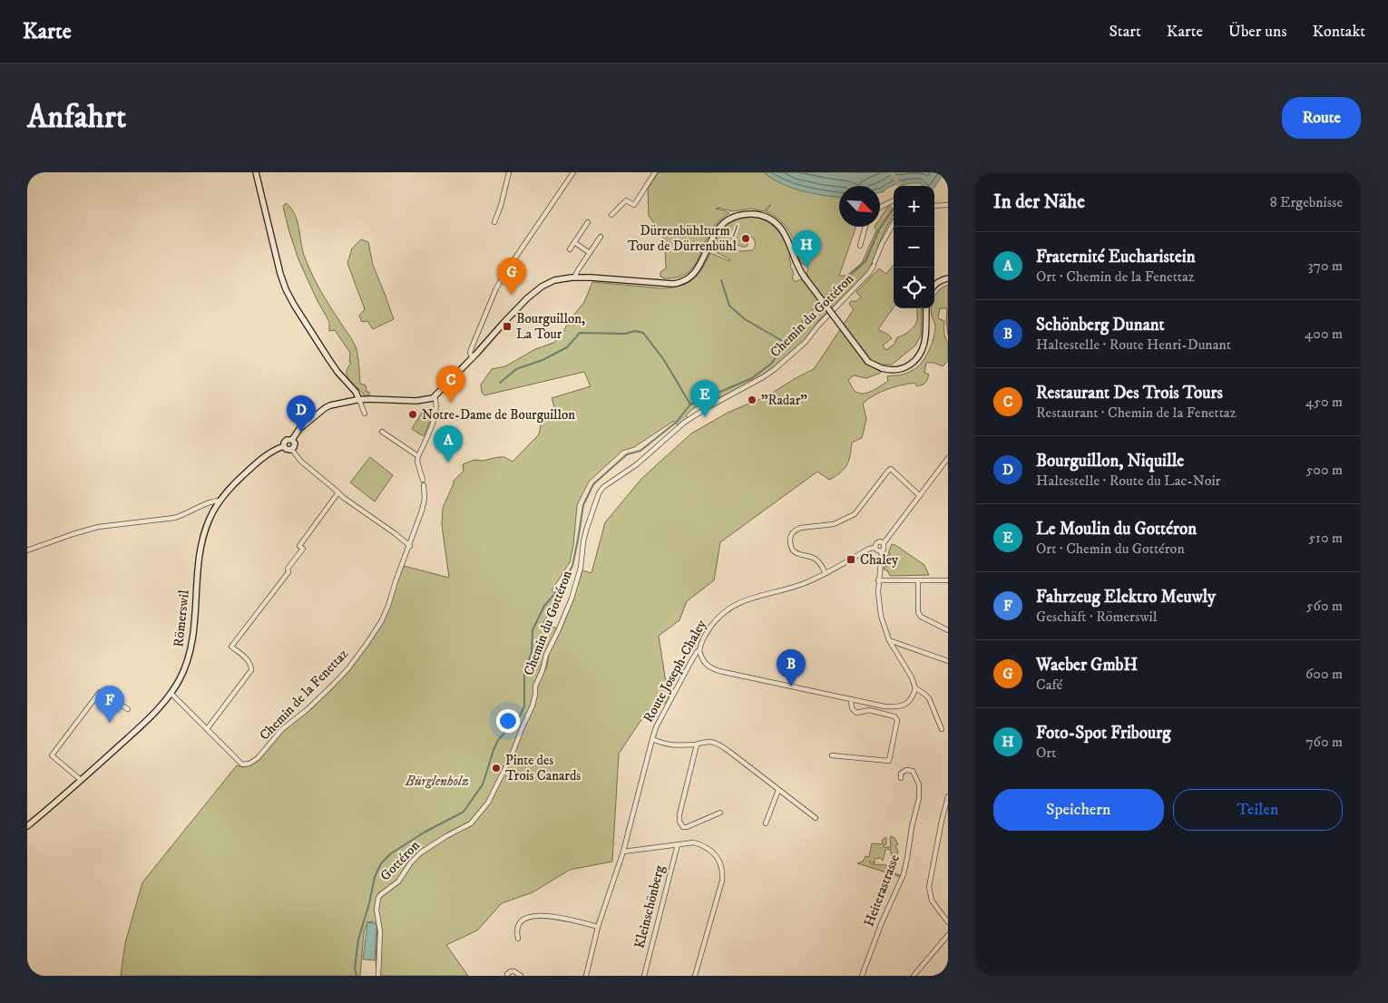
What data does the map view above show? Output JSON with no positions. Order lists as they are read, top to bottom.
{
  "streets": {
    "main road": ["Römerswil"],
    "street": [
      "Chemin du Gottéron",
      "Route Joseph-Chaley",
      "Chemin de la Fenettaz",
      "Gottéron",
      "Heiterastrasse",
      "Kleinschönberg"
    ]
  },
  "crossings": [
    ["Chemin du Gottéron", "Gottéron"],
    ["Römerswil", "Chemin de la Fenettaz"],
    ["Route Joseph-Chaley", "Kleinschönberg"]
  ],
  "parks": ["Bürglenholz"],
  "places": {
    "other": [
      "Dürrenbühlturm / Tour de Dürrenbühl",
      "\"Radar\"",
      "Notre-Dame de Bourguillon",
      "Pinte des Trois Canards"
    ],
    "transit": ["Bourguillon, La Tour", "Chaley"]
  },
  "north": "bottom right",
  "page": {
    "header": "Karte",
    "nav": [
      "Start",
      "Karte",
      "Über uns",
      "Kontakt"
    ],
    "buttons": [
      "Route",
      ["Speichern", "Teilen"]
    ],
    "title": "Anfahrt",
    "heading": ["In der Nähe", "8 Ergebnisse"],
    "map_buttons": ["+", "−"],
    "pins": [
      "H",
      "G",
      "C",
      "E",
      "D",
      "A",
      "B",
      "F"
    ],
    "list": [
      {
        "mark": "A",
        "name": "Fraternité Eucharistein",
        "note": "Ort · Chemin de la Fenettaz",
        "value": "370 m"
      },
      {
        "mark": "B",
        "name": "Schönberg Dunant",
        "note": "Haltestelle · Route Henri-Dunant",
        "value": "400 m"
      },
      {
        "mark": "C",
        "name": "Restaurant Des Trois Tours",
        "note": "Restaurant · Chemin de la Fenettaz",
        "value": "450 m"
      },
      {
        "mark": "D",
        "name": "Bourguillon, Niquille",
        "note": "Haltestelle · Route du Lac-Noir",
        "value": "500 m"
      },
      {
        "mark": "E",
        "name": "Le Moulin du Gottéron",
        "note": "Ort · Chemin du Gottéron",
        "value": "510 m"
      },
      {
        "mark": "F",
        "name": "Fahrzeug Elektro Meuwly",
        "note": "Geschäft · Römerswil",
        "value": "560 m"
      },
      {
        "mark": "G",
        "name": "Waeber GmbH",
        "note": "Café",
        "value": "600 m"
      },
      {
        "mark": "H",
        "name": "Foto-Spot Fribourg",
        "note": "Ort",
        "value": "760 m"
      }
    ]
  }
}
